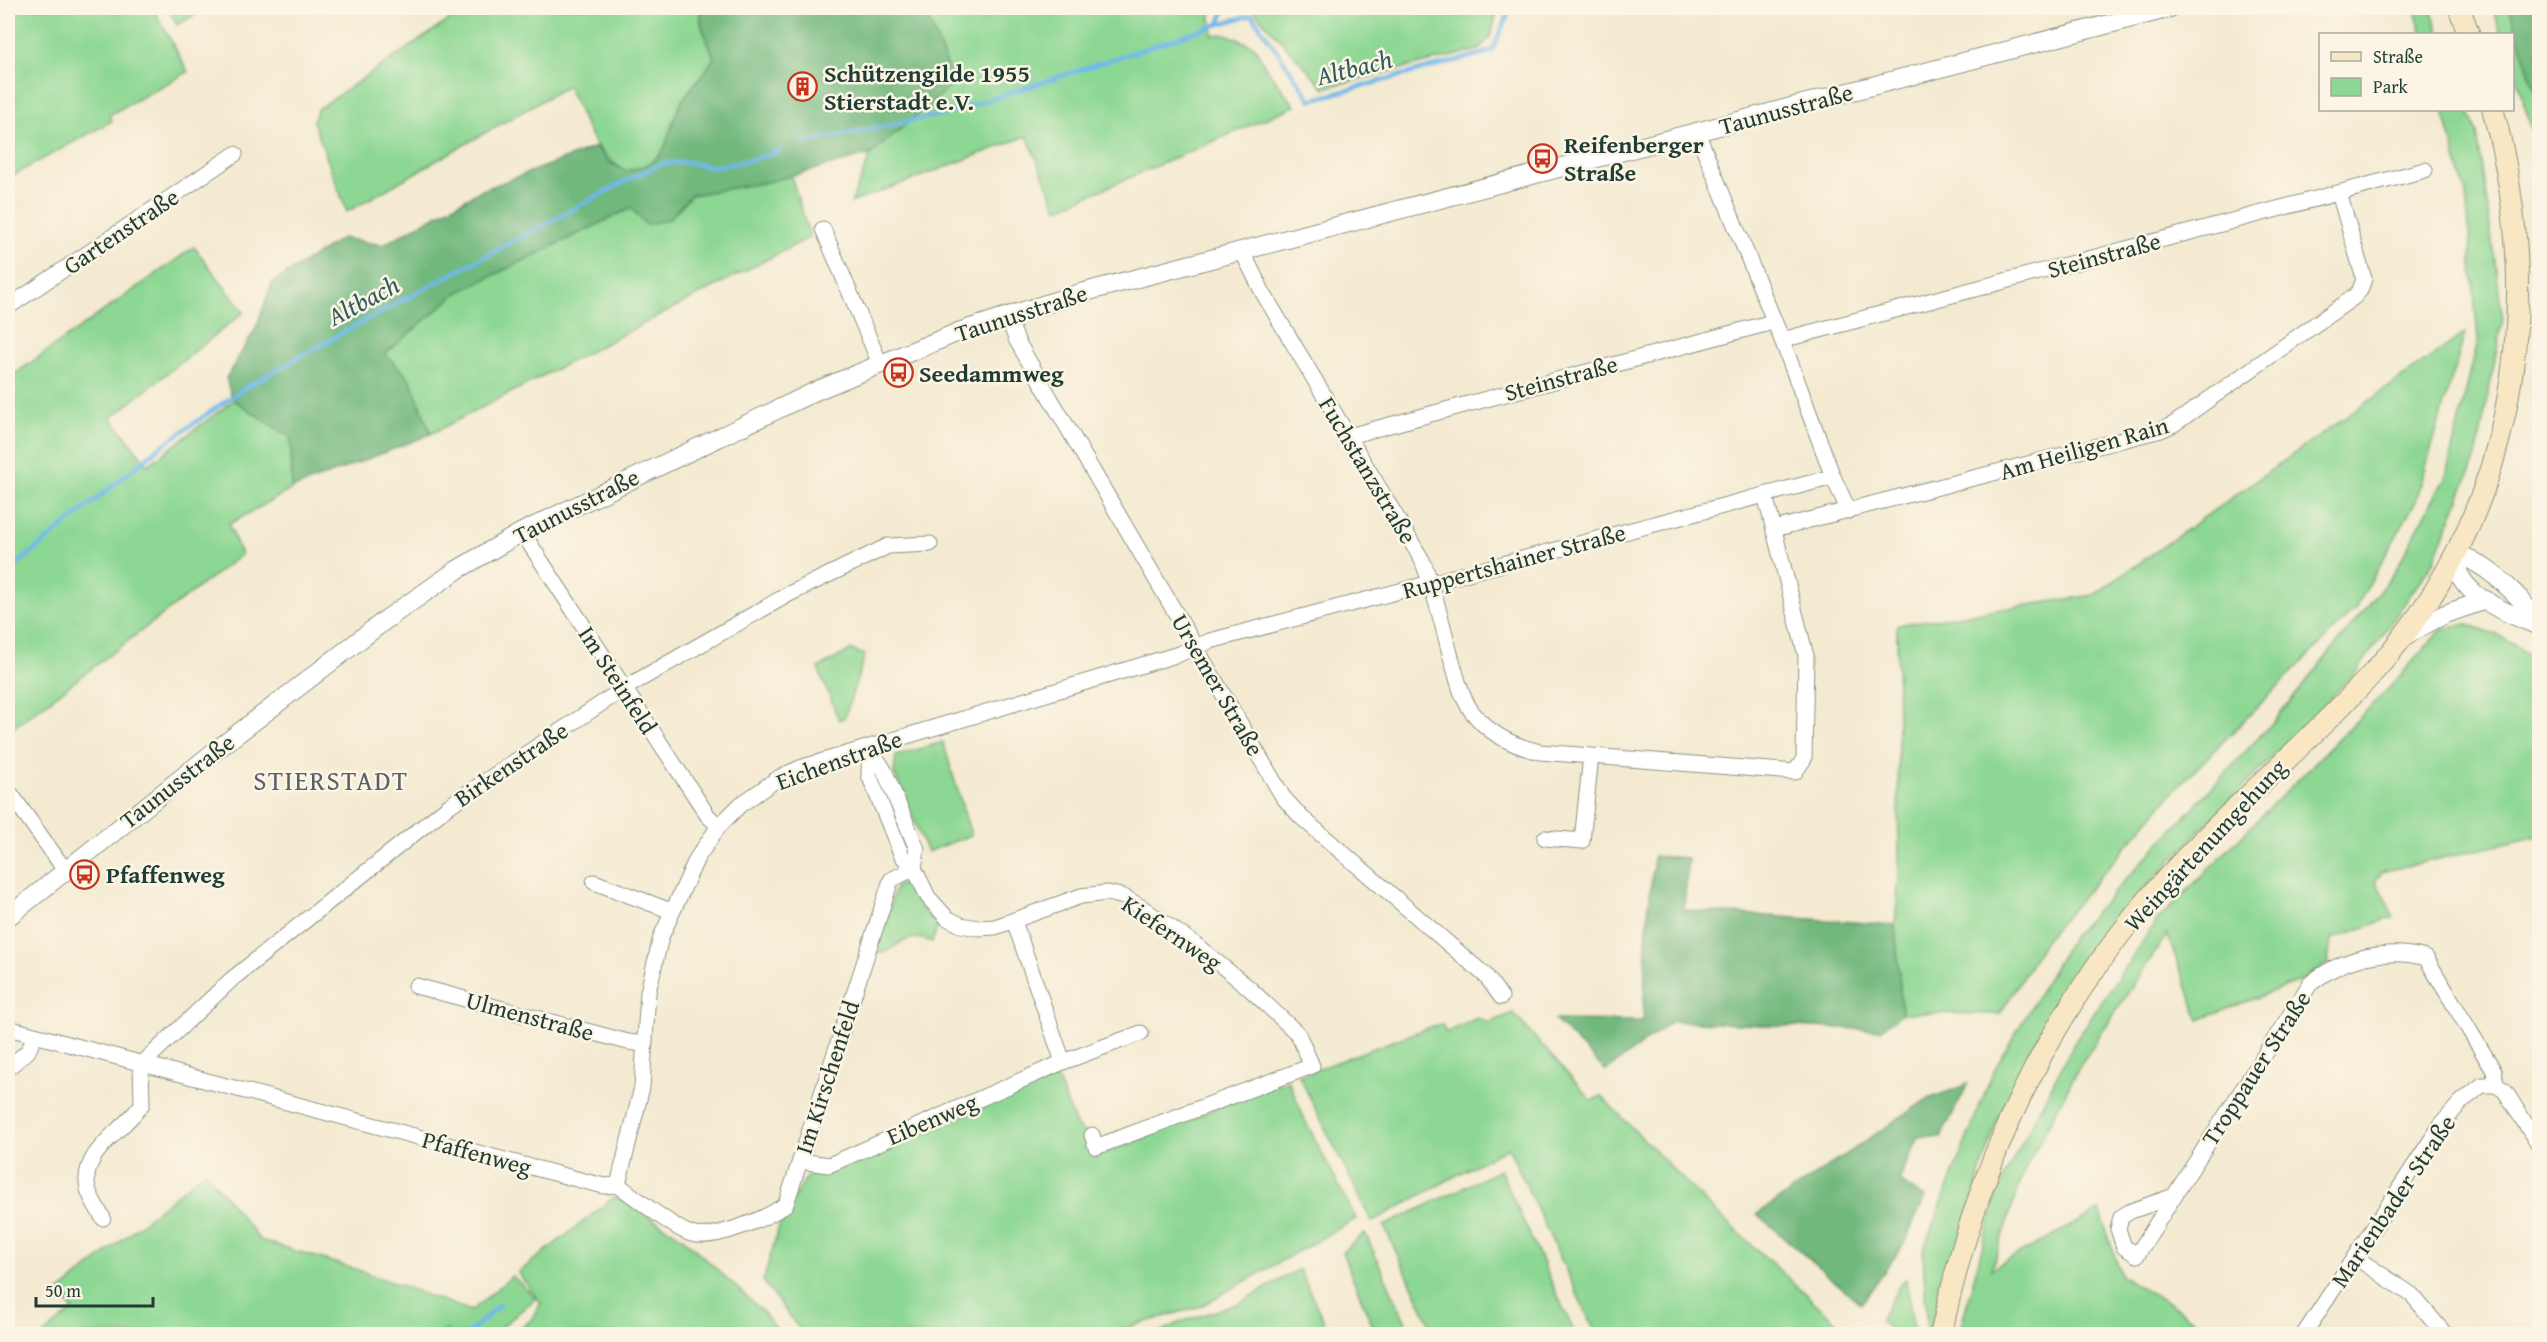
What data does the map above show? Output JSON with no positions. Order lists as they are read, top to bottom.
{
  "streets": {
    "main road": ["Weingärtenumgehung"],
    "street": [
      "Taunusstraße",
      "Gartenstraße",
      "Steinstraße",
      "Am Heiligen Rain",
      "Fuchstanzstraße",
      "Ruppertshainer Straße",
      "Im Steinfeld",
      "Ursemer Straße",
      "Eichenstraße",
      "Birkenstraße",
      "Kiefernweg",
      "Ulmenstraße",
      "Troppauer Straße",
      "Im Kirschenfeld",
      "Eibenweg",
      "Pfaffenweg",
      "Marienbader Straße"
    ]
  },
  "crossings": [
    ["Taunusstraße", "Fuchstanzstraße"],
    ["Taunusstraße", "Im Steinfeld"],
    ["Taunusstraße", "Ursemer Straße"],
    ["Steinstraße", "Am Heiligen Rain"],
    ["Steinstraße", "Fuchstanzstraße"],
    ["Fuchstanzstraße", "Ruppertshainer Straße"],
    ["Ruppertshainer Straße", "Ursemer Straße"],
    ["Ruppertshainer Straße", "Eichenstraße"],
    ["Im Steinfeld", "Eichenstraße"],
    ["Im Steinfeld", "Birkenstraße"],
    ["Ursemer Straße", "Eichenstraße"],
    ["Eichenstraße", "Kiefernweg"],
    ["Eichenstraße", "Ulmenstraße"],
    ["Eichenstraße", "Pfaffenweg"],
    ["Birkenstraße", "Pfaffenweg"],
    ["Kiefernweg", "Im Kirschenfeld"],
    ["Troppauer Straße", "Marienbader Straße"],
    ["Im Kirschenfeld", "Eibenweg"],
    ["Im Kirschenfeld", "Pfaffenweg"]
  ],
  "districts": ["STIERSTADT"],
  "water": ["Altbach"],
  "places": {
    "building": ["Schützengilde 1955 Stierstadt e.V."],
    "bus stop": ["Reifenberger Straße", "Seedammweg", "Pfaffenweg"]
  },
  "legend": ["Straße", "Park"],
  "scale_bar": "50 m"
}
